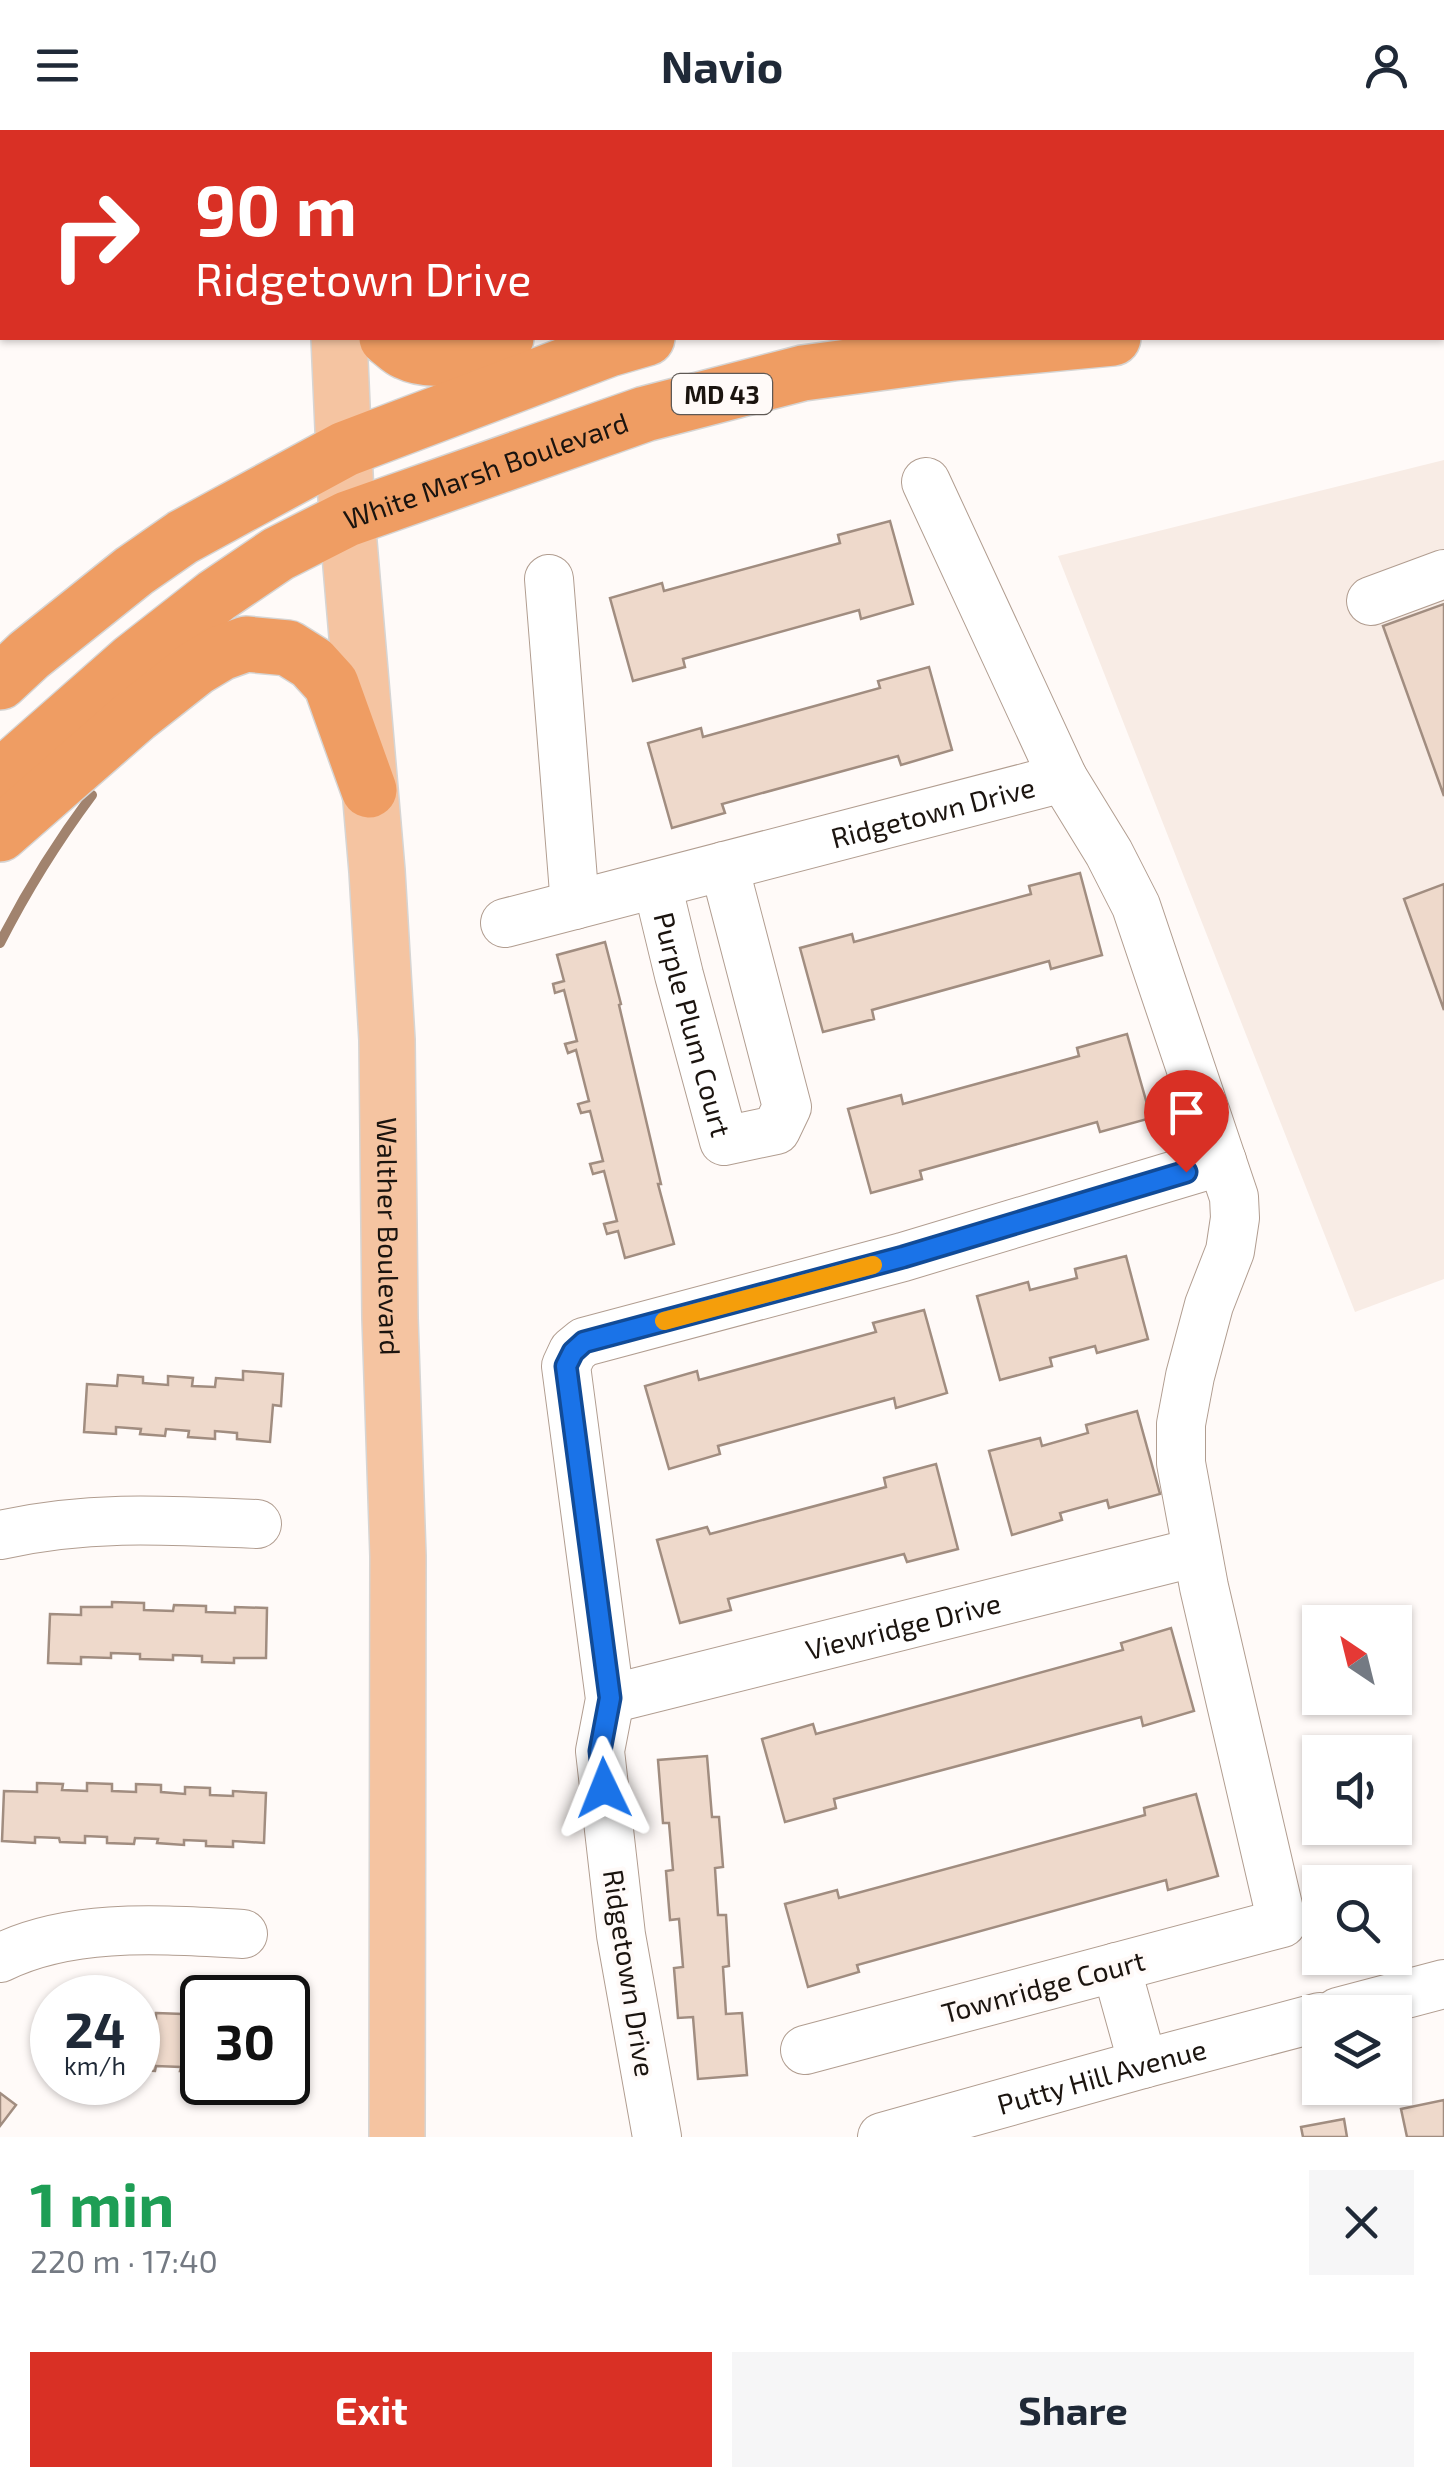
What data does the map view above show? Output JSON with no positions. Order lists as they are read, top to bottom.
{
  "streets": {
    "highway": ["MD 43", "White Marsh Boulevard"],
    "main road": ["Walther Boulevard"],
    "street": [
      "Ridgetown Drive",
      "Purple Plum Court",
      "Viewridge Drive",
      "Townridge Court",
      "Putty Hill Avenue"
    ]
  },
  "crossings": [
    ["White Marsh Boulevard", "Walther Boulevard"],
    ["Ridgetown Drive", "Purple Plum Court"],
    ["Ridgetown Drive", "Viewridge Drive"],
    ["Ridgetown Drive", "Townridge Court"]
  ],
  "north": "top left",
  "page": {
    "header": "Navio",
    "turn": ["90 m", "Ridgetown Drive"],
    "speed": "24 km/h",
    "limit": "30",
    "heading": ["1 min", "220 m · 17:40"],
    "buttons": ["Exit", "Share"]
  }
}
